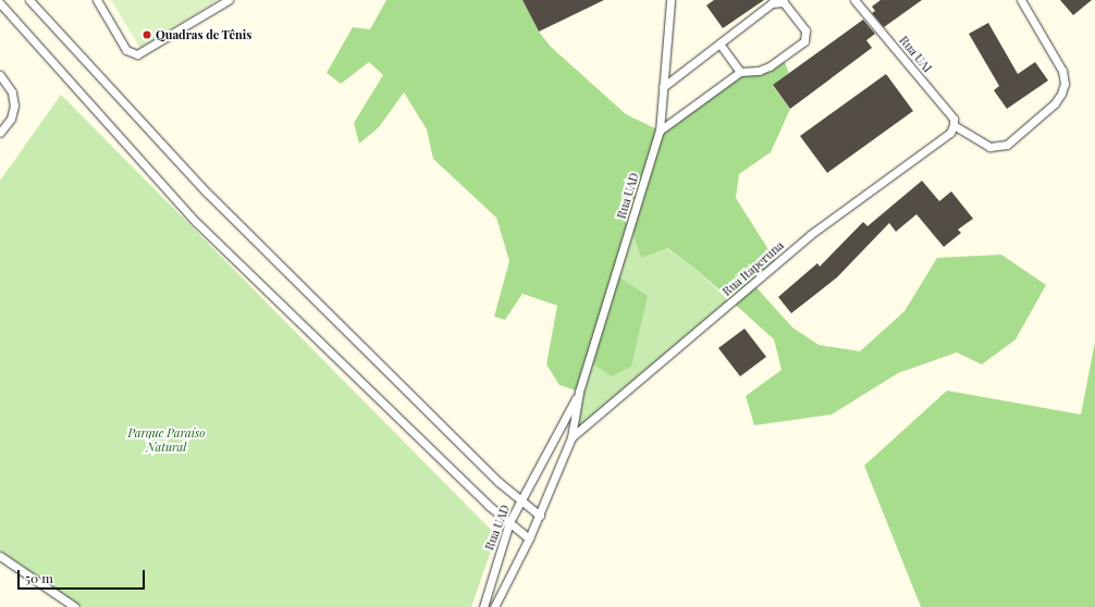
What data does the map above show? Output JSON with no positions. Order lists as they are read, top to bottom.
{
  "streets": {
    "lane": ["Rua UAI", "Rua UAD", "Rua Itaperuna"]
  },
  "crossings": [
    ["Rua UAI", "Rua Itaperuna"],
    ["Rua UAD", "Rua Itaperuna"]
  ],
  "parks": ["Parque Paraíso Natural"],
  "places": ["Quadras de Tênis"],
  "scale_bar": "50 m"
}
